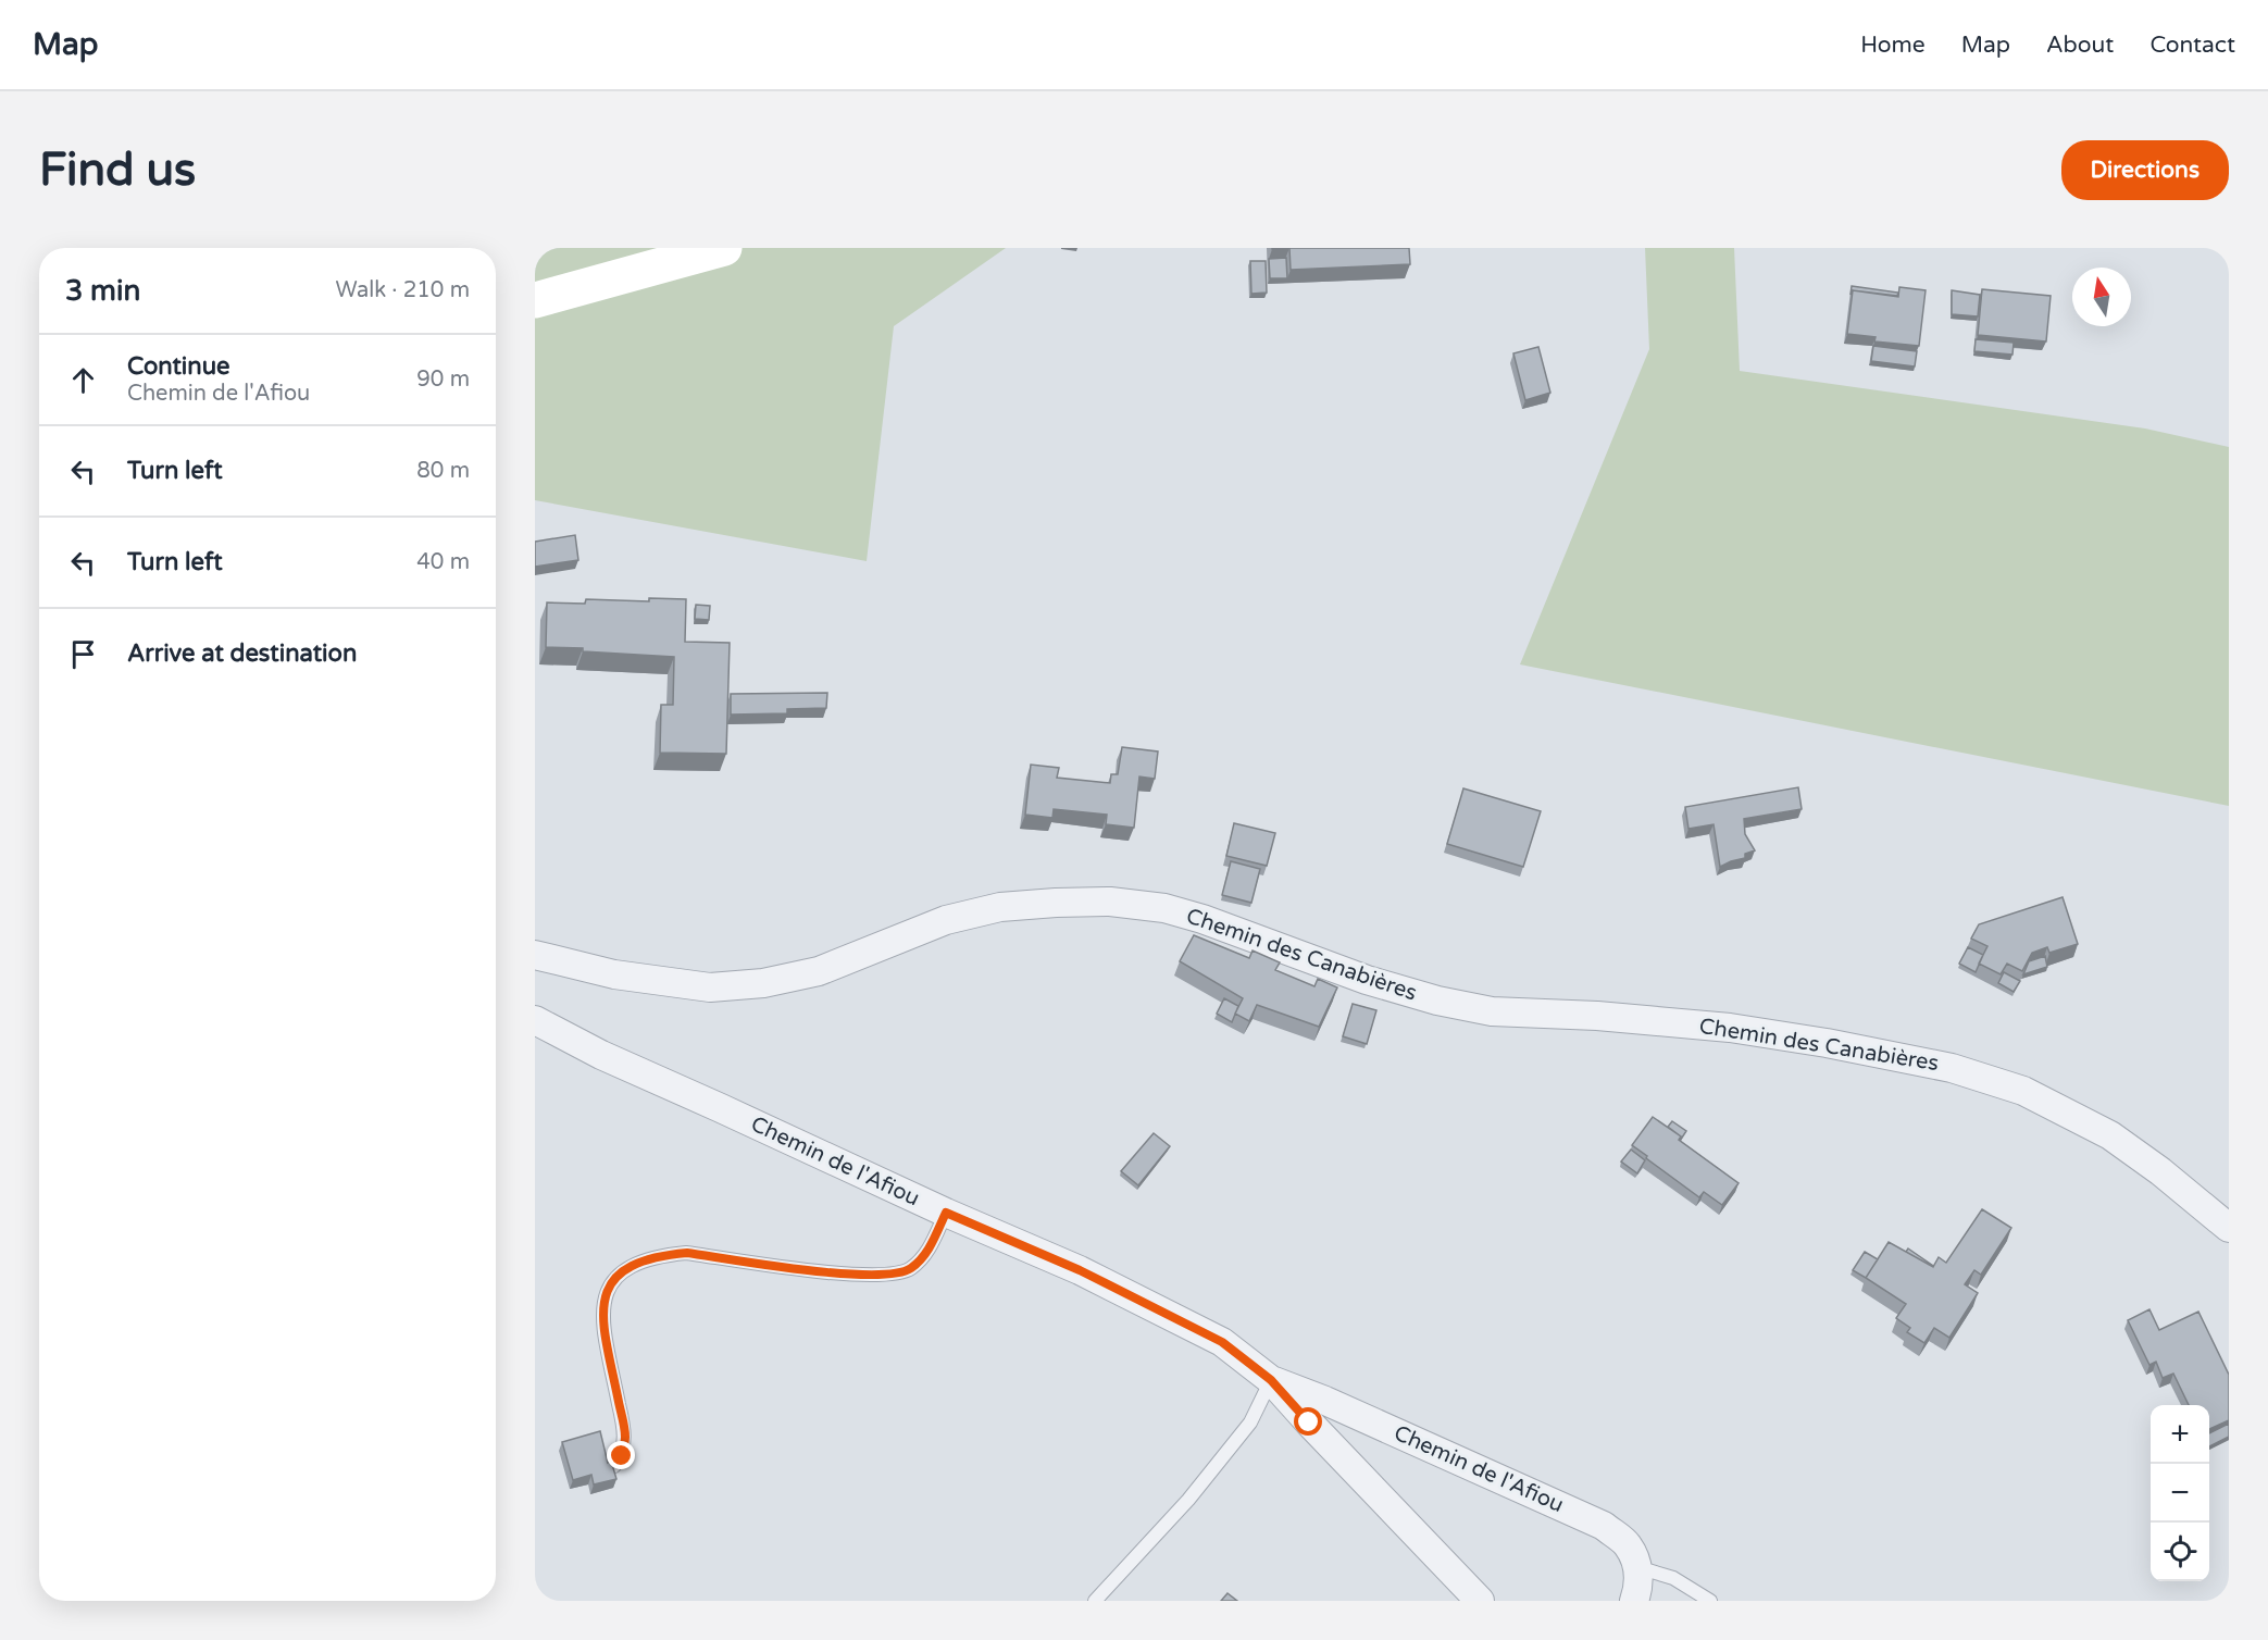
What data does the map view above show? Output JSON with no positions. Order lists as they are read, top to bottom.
{
  "streets": {
    "street": ["Chemin des Canabières", "Chemin de l'Afiou"]
  },
  "north": "top",
  "page": {
    "header": "Map",
    "nav": [
      "Home",
      "Map",
      "About",
      "Contact"
    ],
    "buttons": "Directions",
    "title": "Find us",
    "heading": ["3 min", "Walk · 210 m"],
    "list": [
      ["Continue", "Chemin de l'Afiou", "90 m"],
      ["Turn left", "80 m"],
      ["Turn left", "40 m"],
      "Arrive at destination"
    ],
    "map_buttons": ["+", "−"]
  }
}
